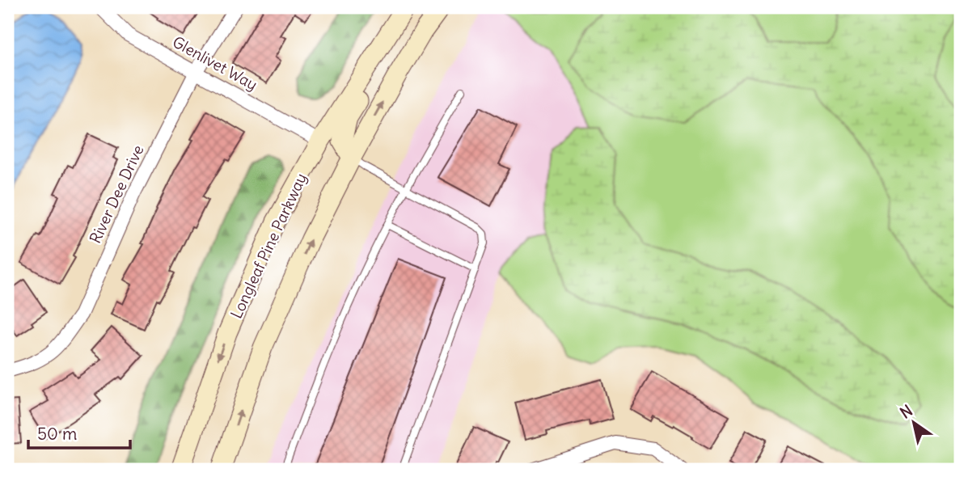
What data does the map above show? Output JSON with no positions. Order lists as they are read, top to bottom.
{
  "streets": {
    "main road": ["Longleaf Pine Parkway"],
    "street": ["Glenlivet Way", "River Dee Drive"]
  },
  "crossings": [
    ["Glenlivet Way", "River Dee Drive"],
    ["Glenlivet Way", "Longleaf Pine Parkway"]
  ],
  "scale_bar": "50 m",
  "north": "top left"
}
